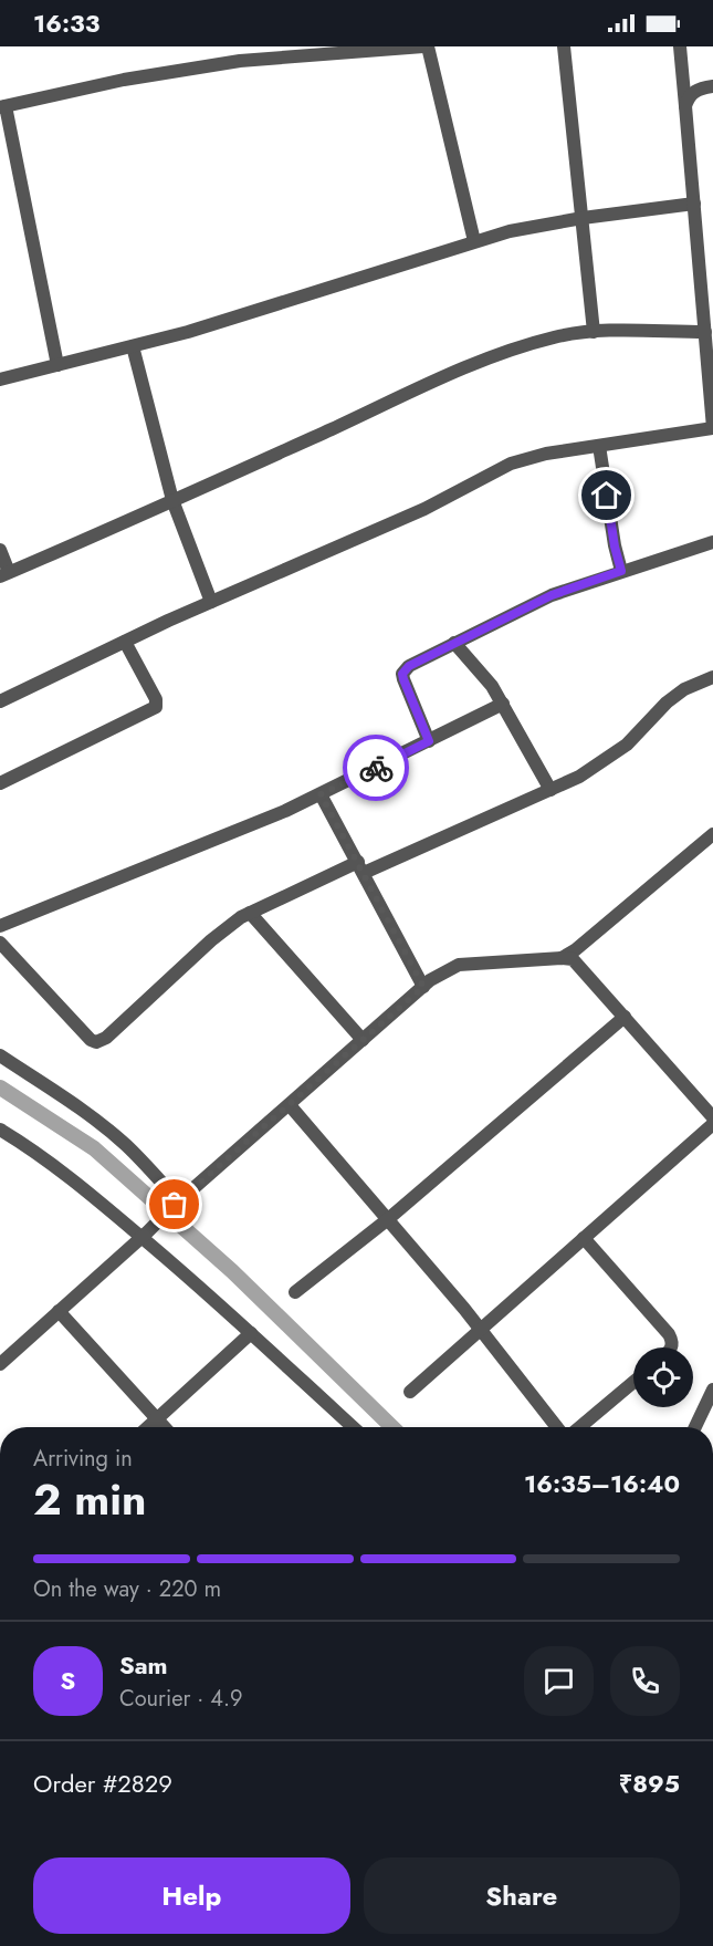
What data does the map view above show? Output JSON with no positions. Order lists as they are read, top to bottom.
{
  "page": {
    "status": "16:33",
    "heading": ["2 min", "Arriving in", "16:35–16:40"],
    "panel": [
      "Sam",
      "Courier · 4.9",
      "Order #2829",
      "₹895"
    ],
    "bar": "On the way · 220 m",
    "round": "S",
    "buttons": ["Help", "Share"]
  }
}
